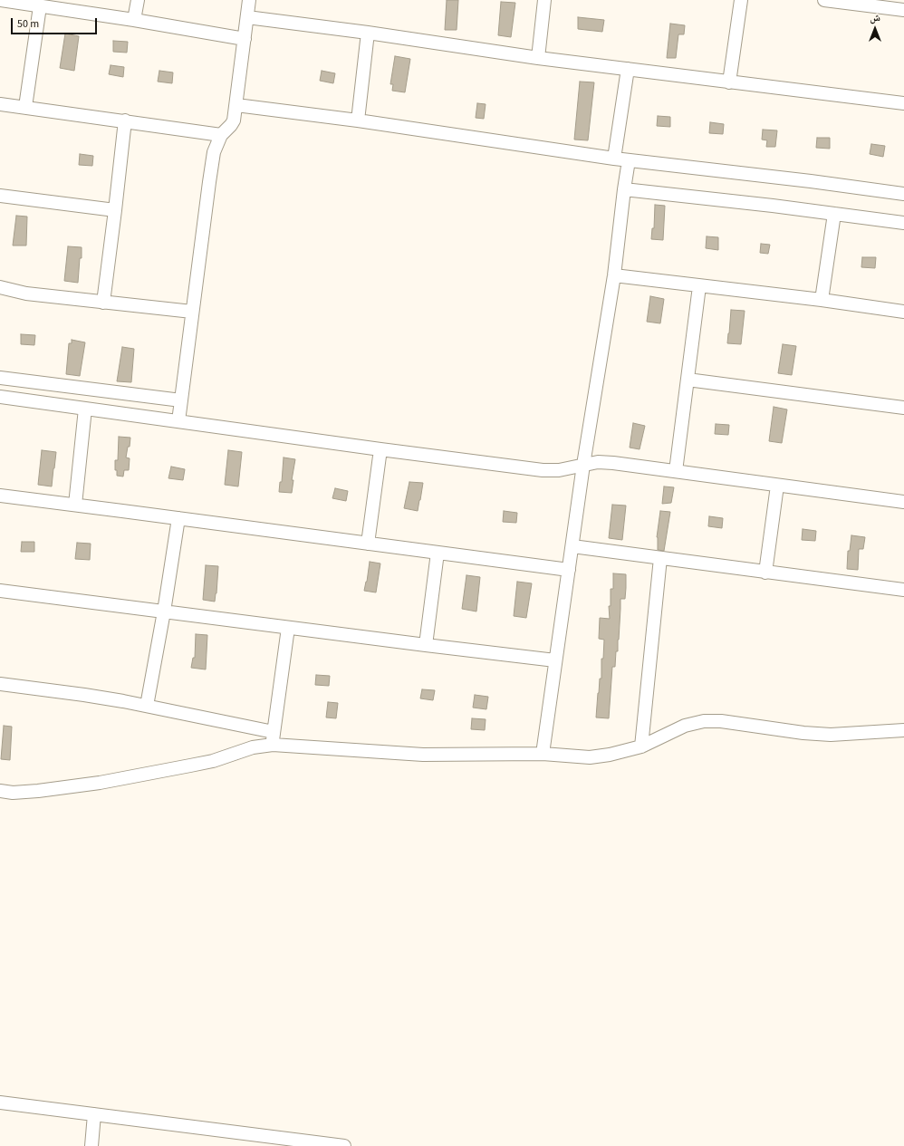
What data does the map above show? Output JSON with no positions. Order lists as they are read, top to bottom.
{
  "scale_bar": "50 m",
  "north": "top"
}
